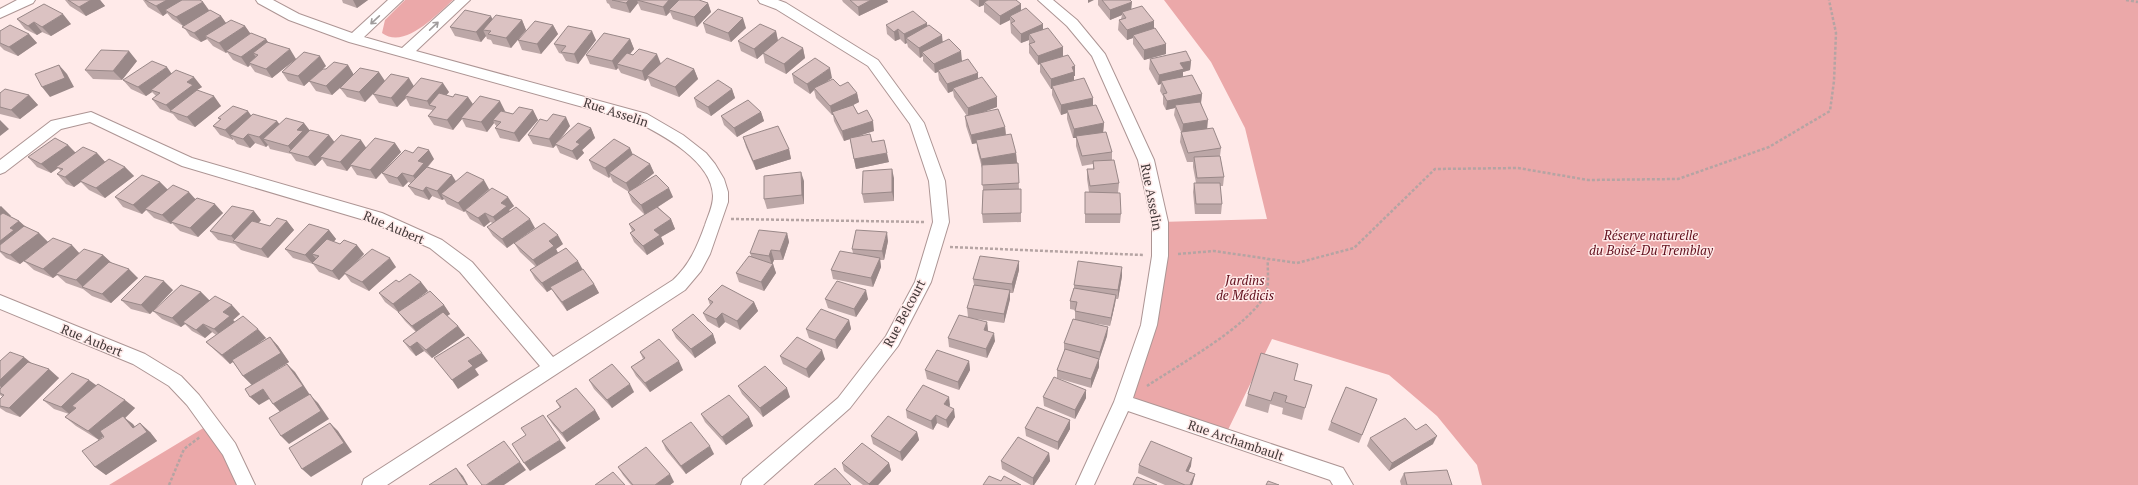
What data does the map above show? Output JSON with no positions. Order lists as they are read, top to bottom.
{
  "streets": {
    "street": [
      "Rue Asselin",
      "Rue Aubert",
      "Rue Belcourt",
      "Rue Archambault"
    ]
  },
  "crossings": [
    ["Rue Asselin", "Rue Aubert"],
    ["Rue Asselin", "Rue Archambault"]
  ],
  "parks": ["Réserve naturelle du Boisé-Du Tremblay", "Jardins de Médicis"]
}
